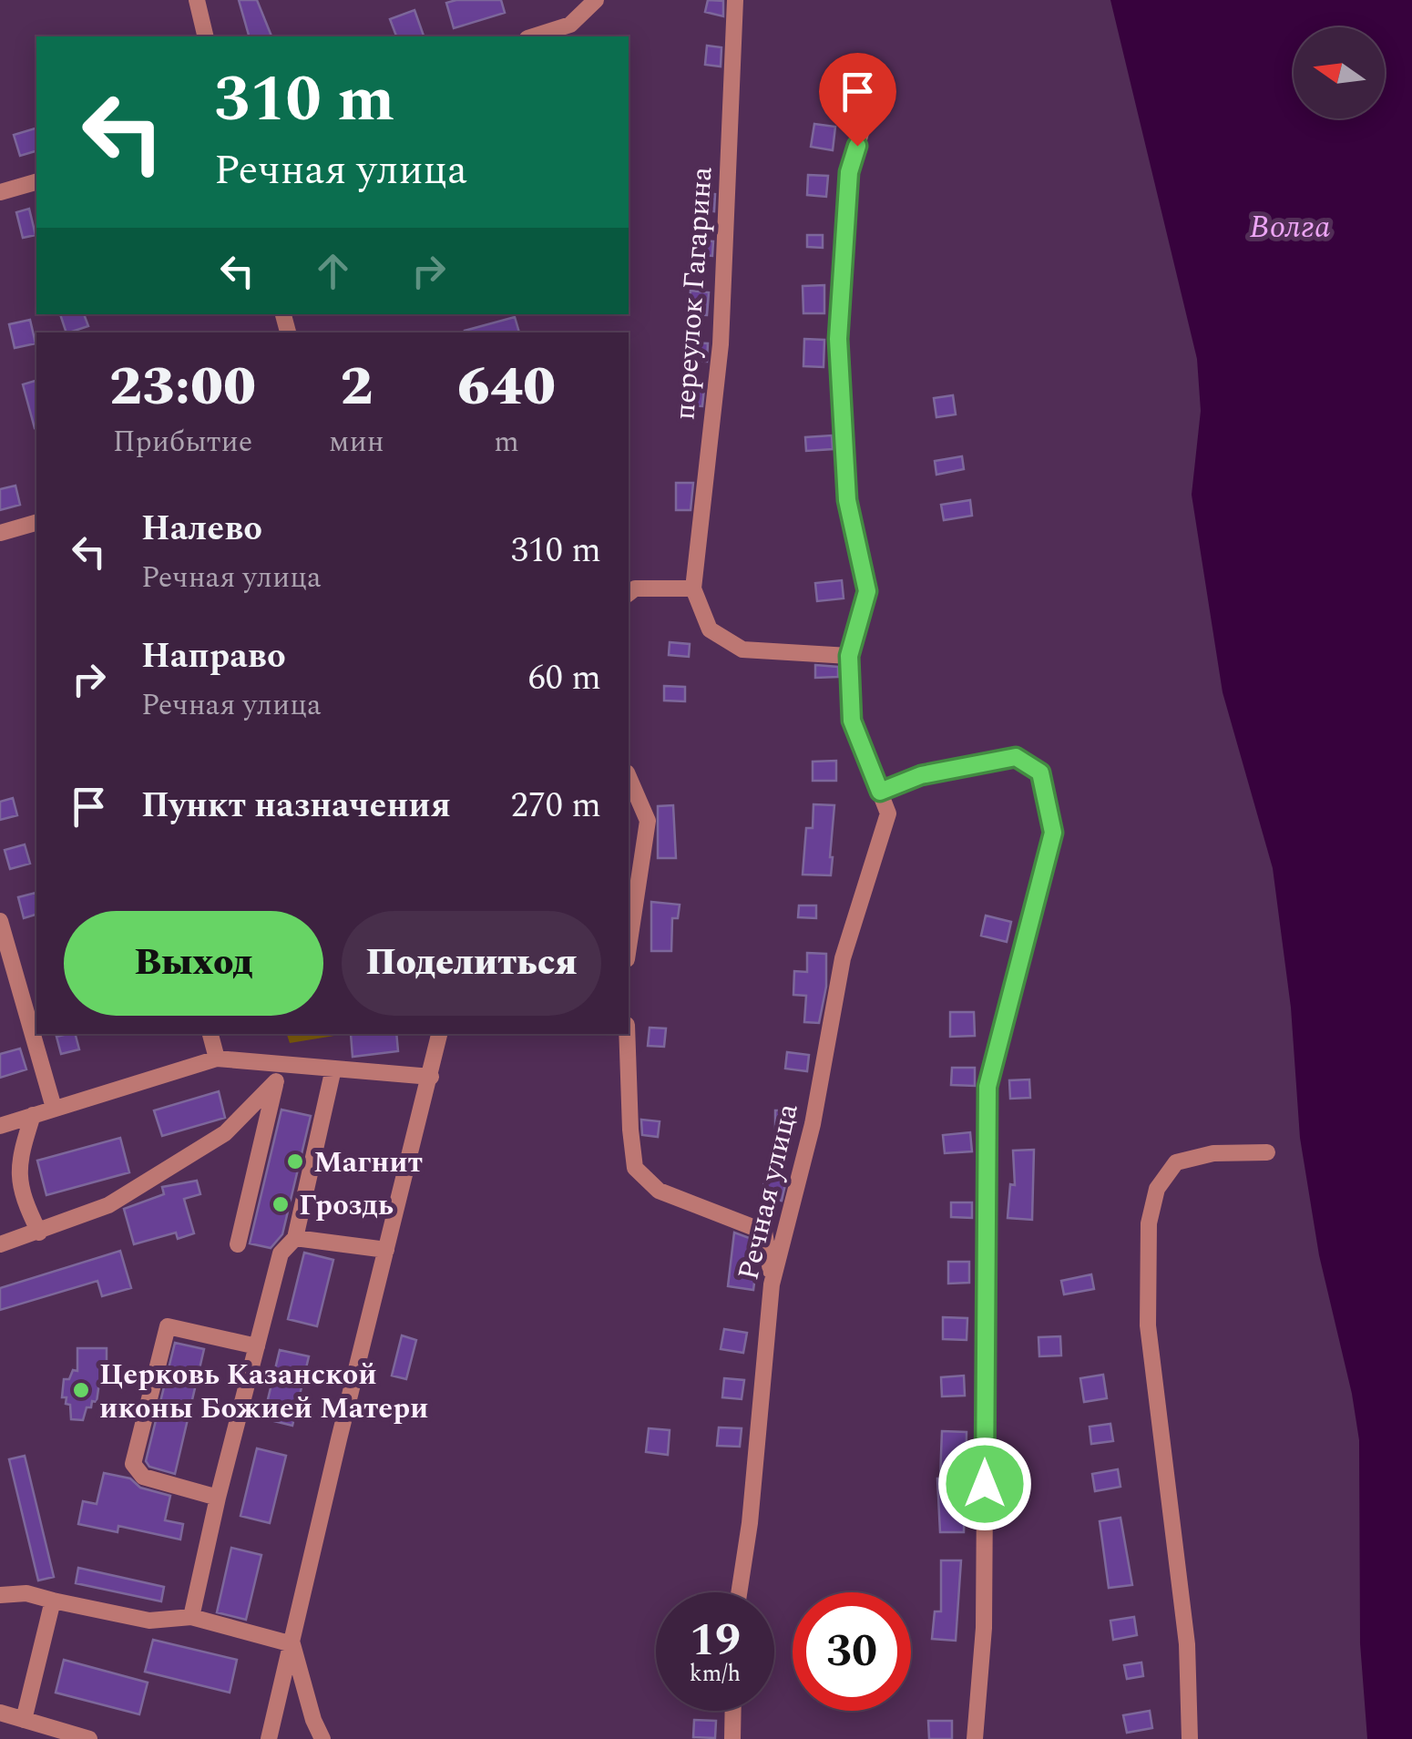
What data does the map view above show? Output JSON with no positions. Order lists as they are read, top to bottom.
{
  "streets": {
    "street": ["переулок Гагарина", "Речная улица"]
  },
  "water": ["Волга"],
  "places": ["Магнит", "Гроздь", "Церковь Казанской иконы Божией Матери"],
  "north": "left",
  "page": {
    "turn": ["310 m", "Речная улица"],
    "eta": [
      "23:00",
      "Прибытие",
      "2",
      "мин",
      "640",
      "m"
    ],
    "list": [
      {
        "name": "Налево",
        "note": "Речная улица",
        "value": "310 m"
      },
      {
        "name": "Направо",
        "note": "Речная улица",
        "value": "60 m"
      },
      {
        "name": "Пункт назначения",
        "value": "270 m"
      }
    ],
    "buttons": ["Выход", "Поделиться"],
    "speed": "19 km/h",
    "limit": "30"
  }
}
